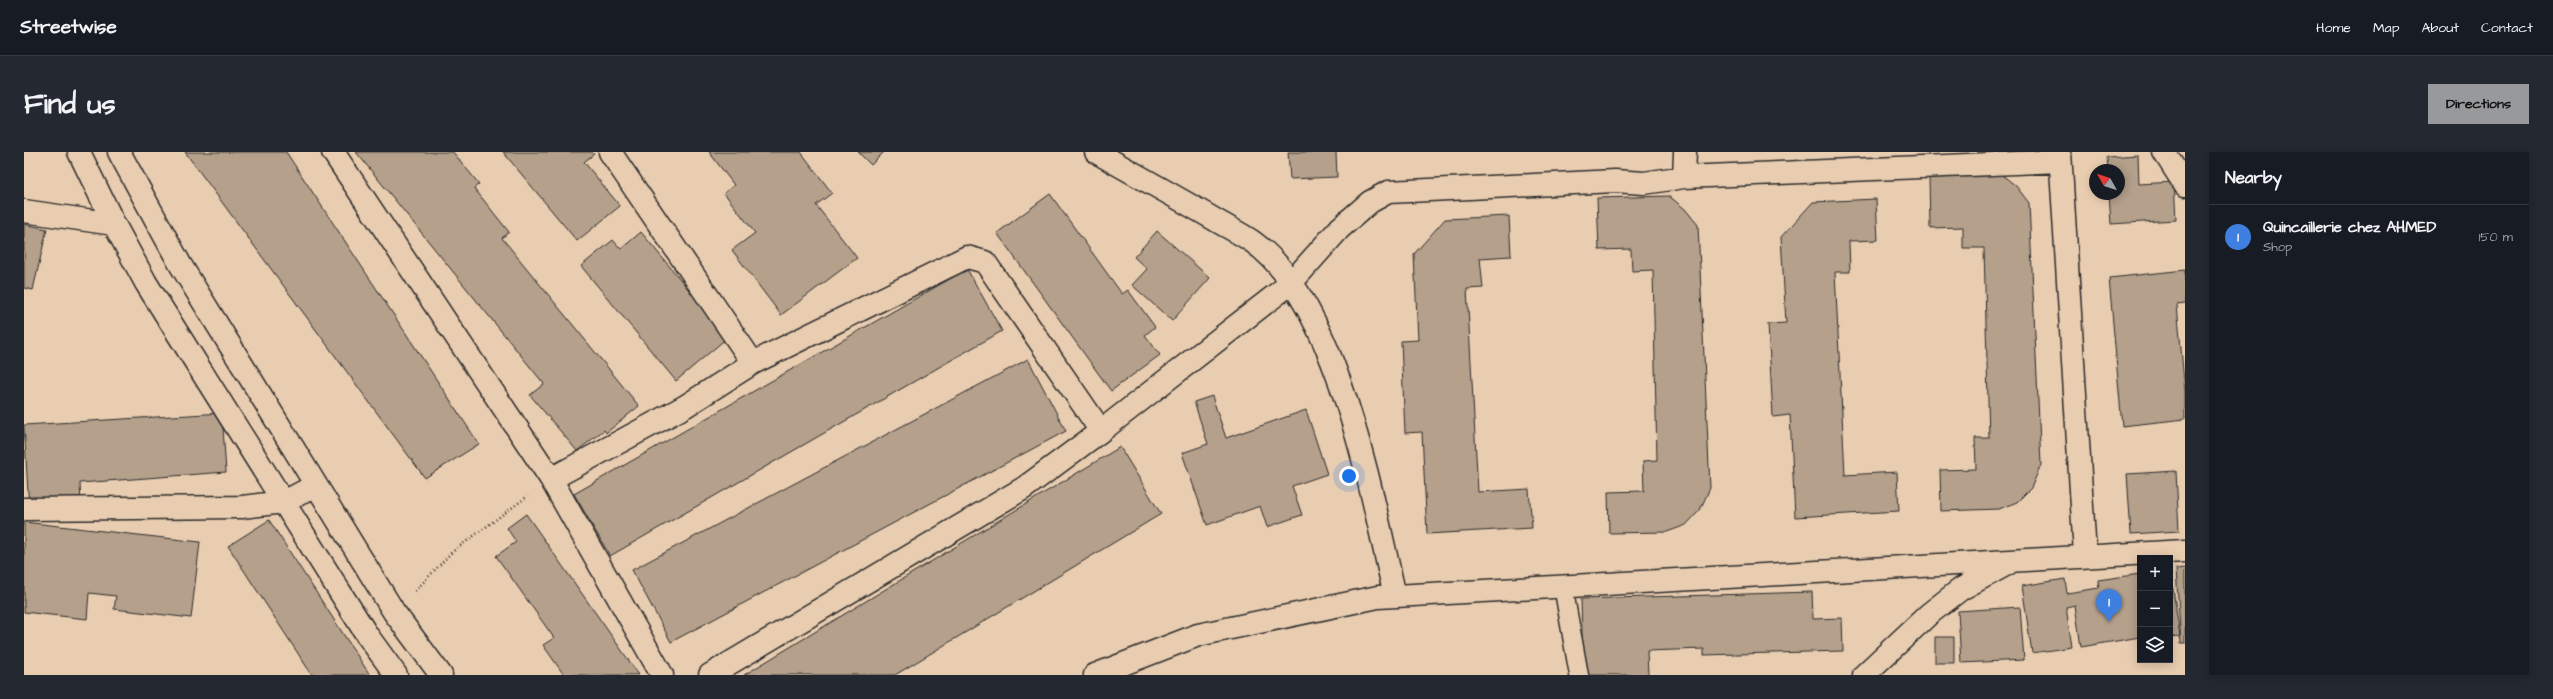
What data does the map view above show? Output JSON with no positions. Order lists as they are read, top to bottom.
{
  "north": "top left",
  "page": {
    "header": "Streetwise",
    "nav": [
      "Home",
      "Map",
      "About",
      "Contact"
    ],
    "buttons": "Directions",
    "title": "Find us",
    "heading": "Nearby",
    "list": [
      {
        "mark": "1",
        "name": "Quincaillerie chez AHMED",
        "note": "Shop",
        "value": "150 m"
      }
    ],
    "map_buttons": ["+", "−"],
    "pins": "1"
  }
}
